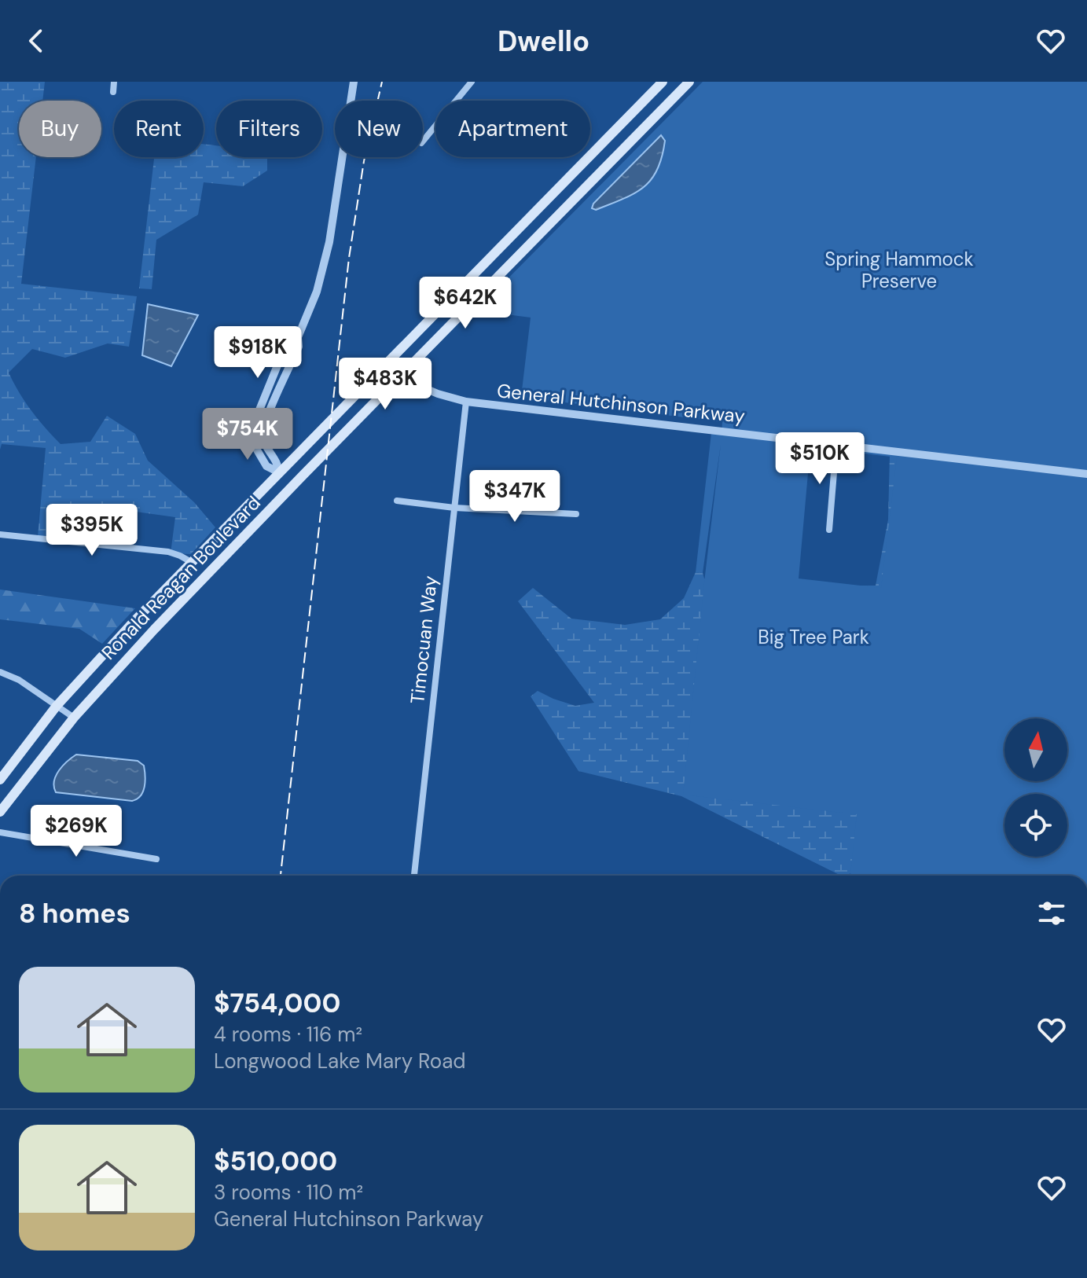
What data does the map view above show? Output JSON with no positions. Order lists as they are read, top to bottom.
{
  "streets": {
    "main road": ["Ronald Reagan Boulevard"],
    "street": ["General Hutchinson Parkway", "Timocuan Way"]
  },
  "crossings": [
    ["General Hutchinson Parkway", "Ronald Reagan Boulevard"],
    ["General Hutchinson Parkway", "Timocuan Way"]
  ],
  "parks": ["Spring Hammock Preserve", "Big Tree Park"],
  "north": "top",
  "page": {
    "header": "Dwello",
    "chip": [
      "Buy",
      "Rent",
      "Filters",
      "New",
      "Apartment"
    ],
    "price": [
      "$642K",
      "$918K",
      "$483K",
      "$754K",
      "$510K",
      "$347K",
      "$395K",
      "$269K"
    ],
    "heading": "8 homes",
    "list": [
      {
        "name": "$754,000",
        "note": "4 rooms · 116 m² · Longwood Lake Mary Road"
      },
      {
        "name": "$510,000",
        "note": "3 rooms · 110 m² · General Hutchinson Parkway"
      }
    ]
  }
}
